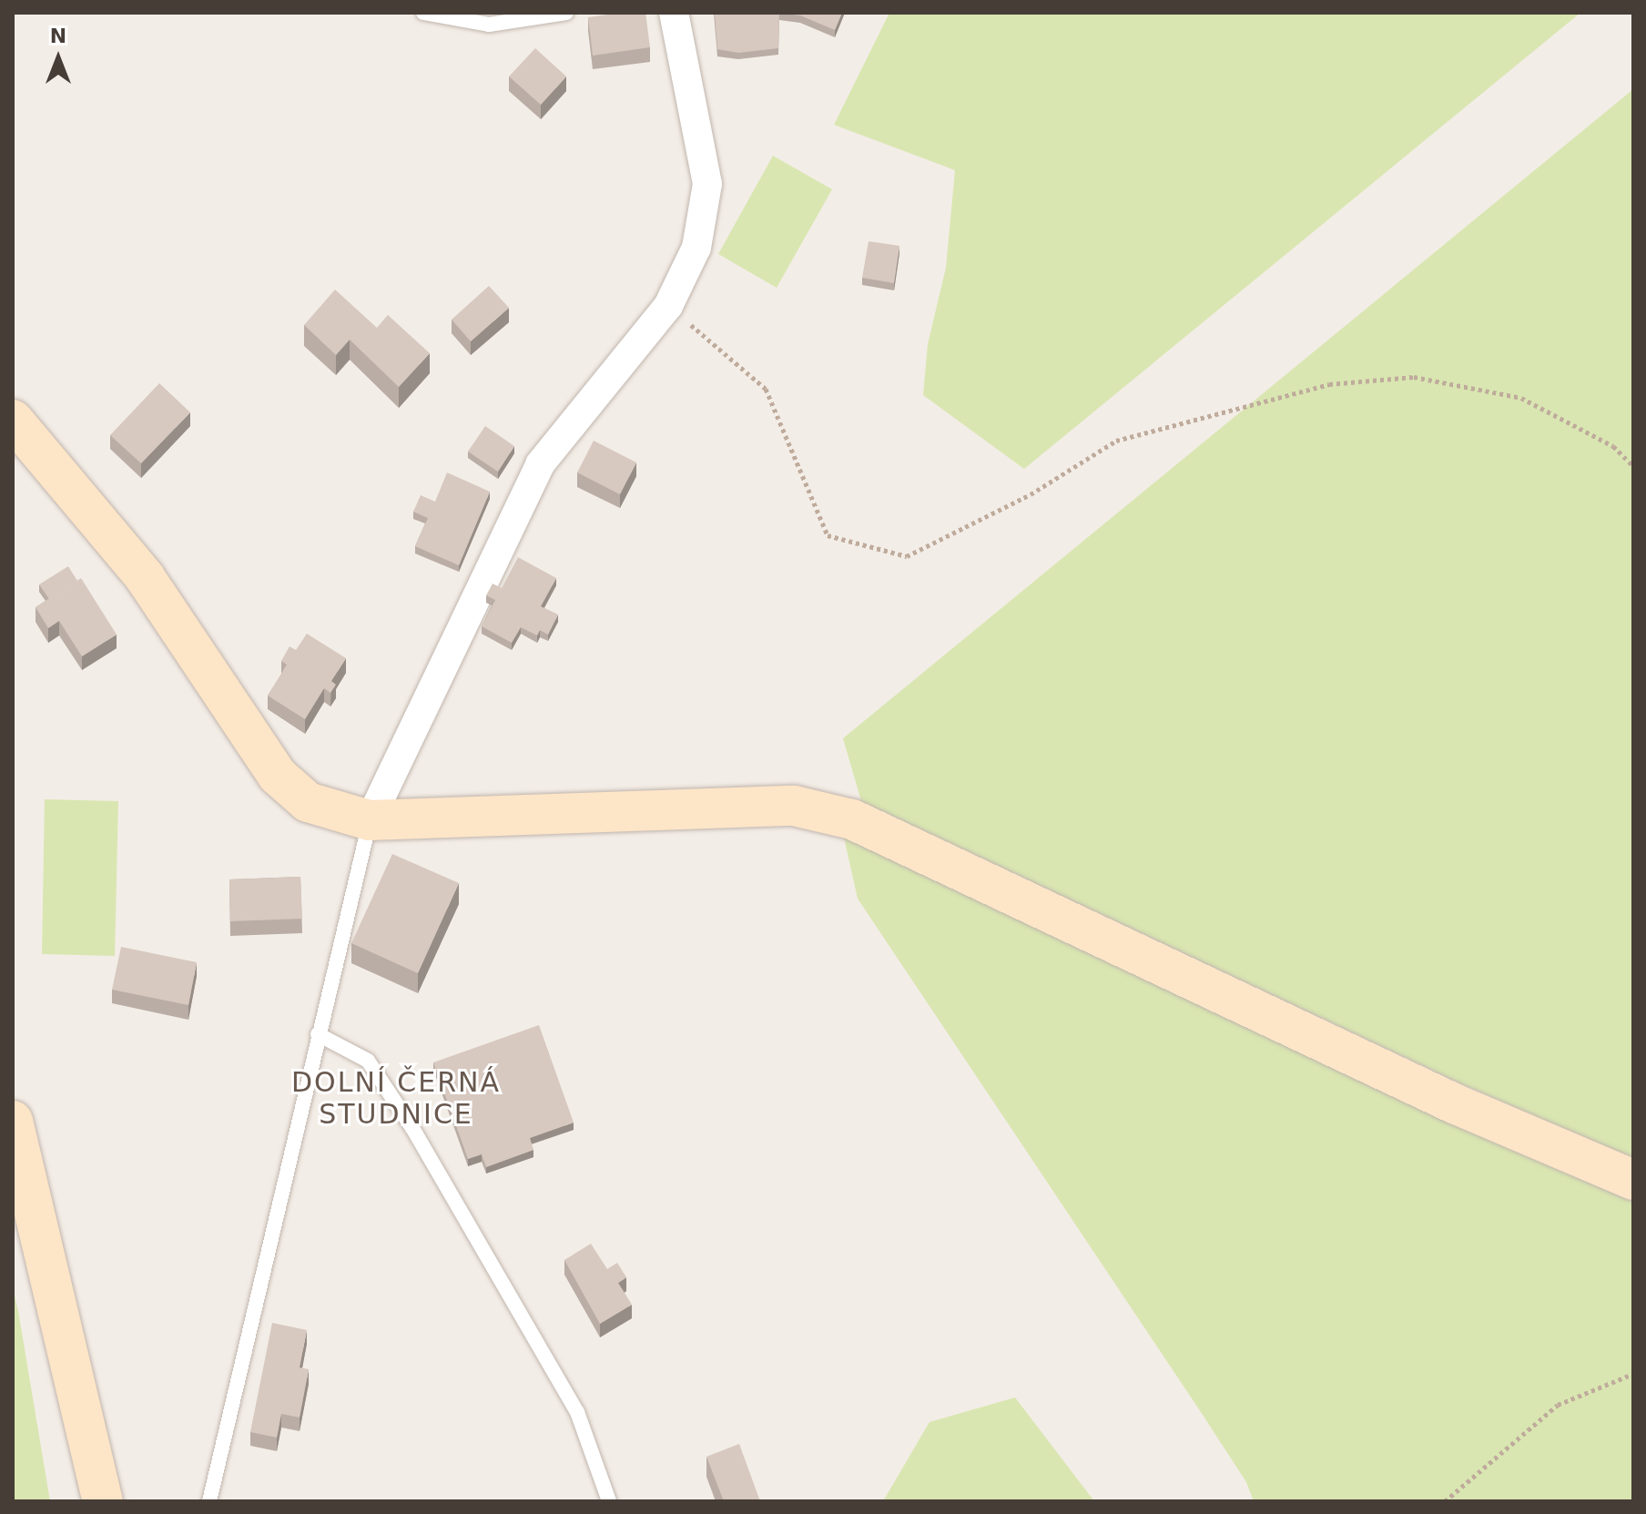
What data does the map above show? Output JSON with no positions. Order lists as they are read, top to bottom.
{
  "districts": ["DOLNÍ ČERNÁ STUDNICE"],
  "north": "top"
}
